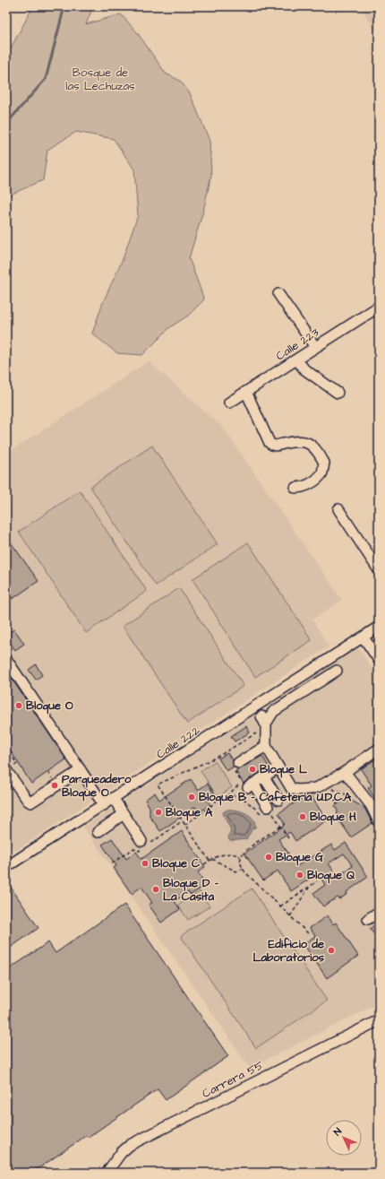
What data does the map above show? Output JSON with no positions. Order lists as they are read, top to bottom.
{
  "streets": {
    "street": ["Calle 223", "Calle 222", "Carrera 55"]
  },
  "parks": ["Bosque de las Lechuzas"],
  "places": [
    "Bloque O",
    "Bloque L",
    "Parqueadero Bloque O",
    "Bloque B - Cafeteria U.D.C.A",
    "Bloque A",
    "Bloque H",
    "Bloque G",
    "Bloque C",
    "Bloque Q",
    "Bloque D - La Casita",
    "Edificio de Laboratorios"
  ],
  "north": "top left"
}
